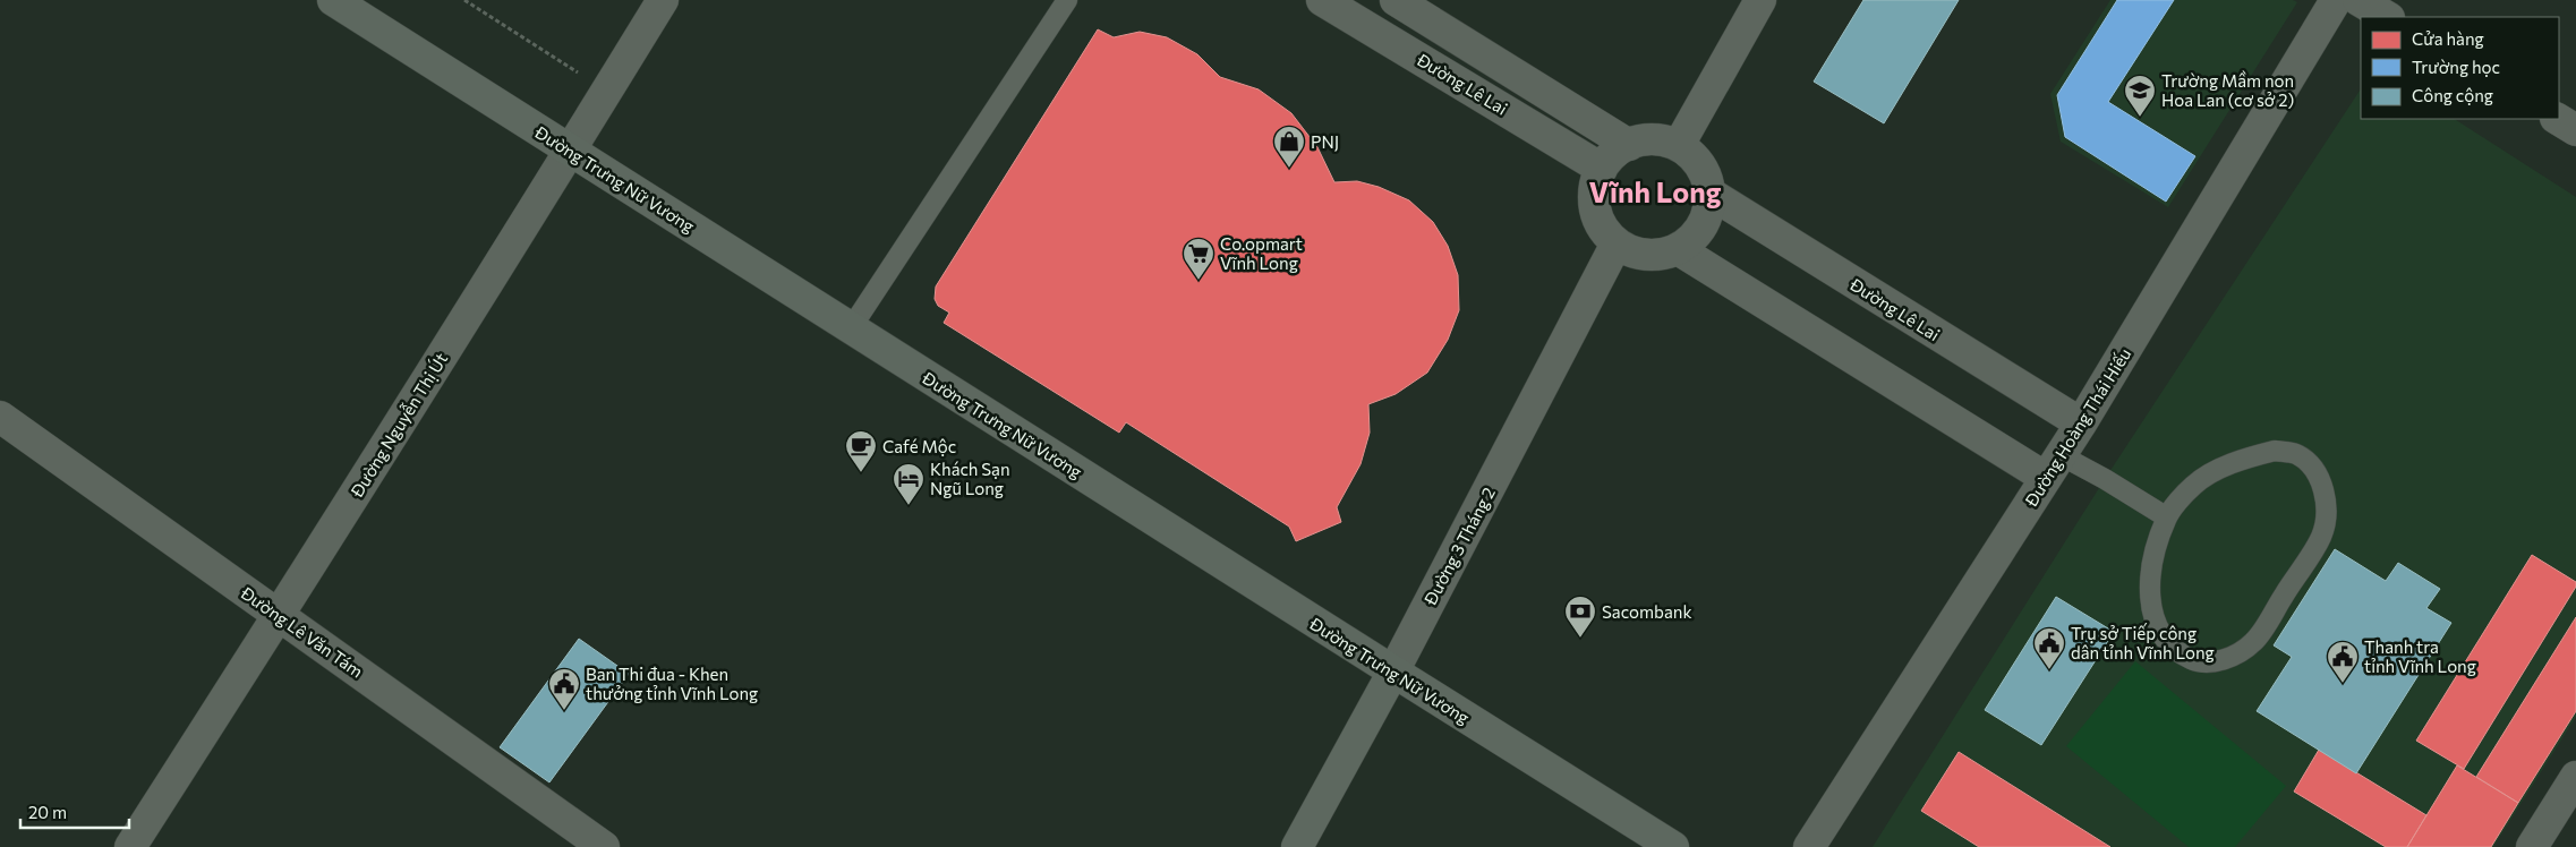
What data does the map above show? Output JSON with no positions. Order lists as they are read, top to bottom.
{
  "streets": {
    "main road": ["Đường Trưng Nữ Vương", "Đường 3 Tháng 2"],
    "street": [
      "Đường Lê Lai",
      "Đường Nguyễn Thị Út",
      "Đường Hoàng Thái Hiếu",
      "Đường Lê Văn Tám"
    ]
  },
  "crossings": [
    ["Đường Lê Lai", "Đường Hoàng Thái Hiếu"],
    ["Đường Lê Lai", "Đường 3 Tháng 2"],
    ["Đường Trưng Nữ Vương", "Đường Nguyễn Thị Út"],
    ["Đường Trưng Nữ Vương", "Đường 3 Tháng 2"],
    ["Đường Nguyễn Thị Út", "Đường Lê Văn Tám"]
  ],
  "districts": ["Vĩnh Long"],
  "places": {
    "school or university": ["Trường Mầm non Hoa Lan (cơ sở 2)"],
    "shop": ["PNJ"],
    "supermarket": ["Co.opmart Vĩnh Long"],
    "cafe": ["Café Mộc"],
    "hotel": ["Khách Sạn Ngũ Long"],
    "bank": ["Sacombank"],
    "public building": ["Trụ sở Tiếp công dân tỉnh Vĩnh Long", "Thanh tra tỉnh Vĩnh Long", "Ban Thi đua - Khen thưởng tỉnh Vĩnh Long"]
  },
  "legend": ["Cửa hàng", "Trường học", "Công cộng"],
  "scale_bar": "20 m"
}
